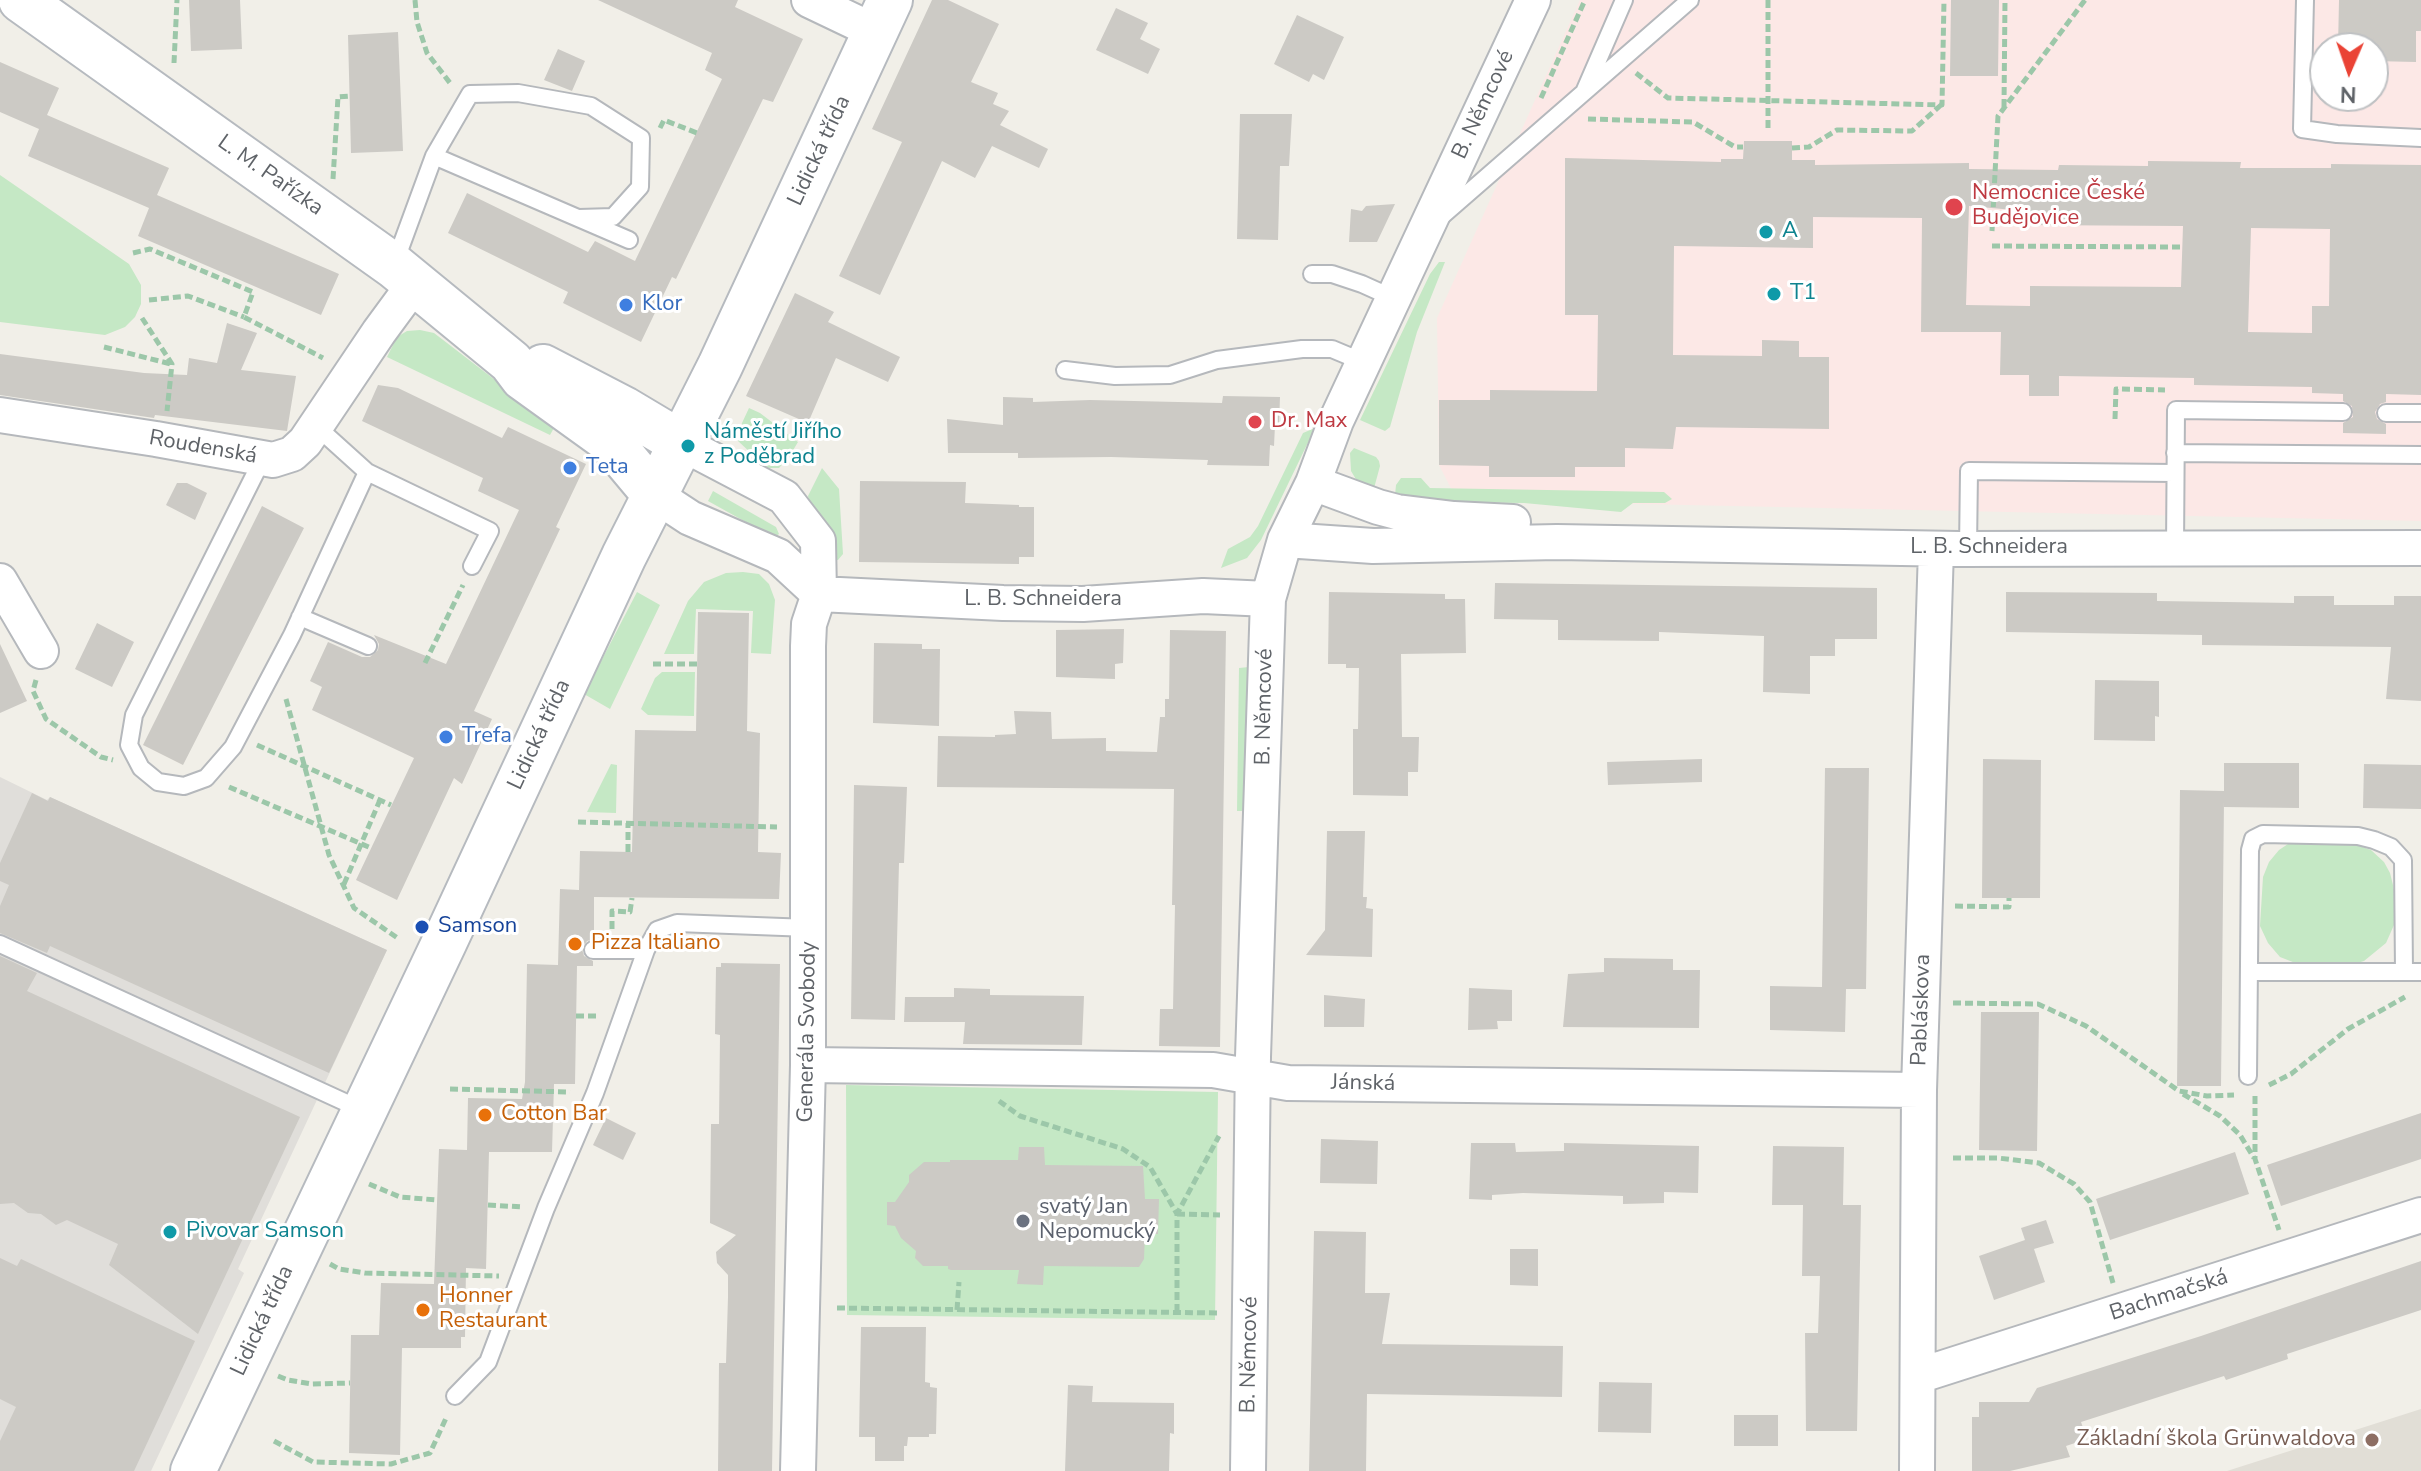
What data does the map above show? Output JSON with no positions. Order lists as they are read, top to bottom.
{
  "streets": {
    "street": [
      "B. Němcové",
      "Lidická třída",
      "L. M. Pařízka",
      "Roudenská",
      "L. B. Schneidera",
      "Pabláskova",
      "Generála Svobody",
      "Jánská",
      "Bachmačská"
    ]
  },
  "crossings": [
    ["B. Němcové", "L. B. Schneidera"],
    ["B. Němcové", "Jánská"],
    ["Lidická třída", "L. M. Pařízka"],
    ["Lidická třída", "Generála Svobody"],
    ["L. M. Pařízka", "Roudenská"],
    ["L. B. Schneidera", "Pabláskova"],
    ["L. B. Schneidera", "Generála Svobody"],
    ["Pabláskova", "Jánská"],
    ["Pabláskova", "Bachmačská"],
    ["Generála Svobody", "Jánská"]
  ],
  "places": [
    "Nemocnice České Budějovice",
    "A",
    "T1",
    "Klor",
    "Dr. Max",
    "Náměstí Jiřího z Poděbrad",
    "Teta",
    "Trefa",
    "Samson",
    "Pizza Italiano",
    "Cotton Bar",
    "svatý Jan Nepomucký",
    "Pivovar Samson",
    "Honner Restaurant",
    "Základní škola Grünwaldova"
  ],
  "north": "bottom"
}
